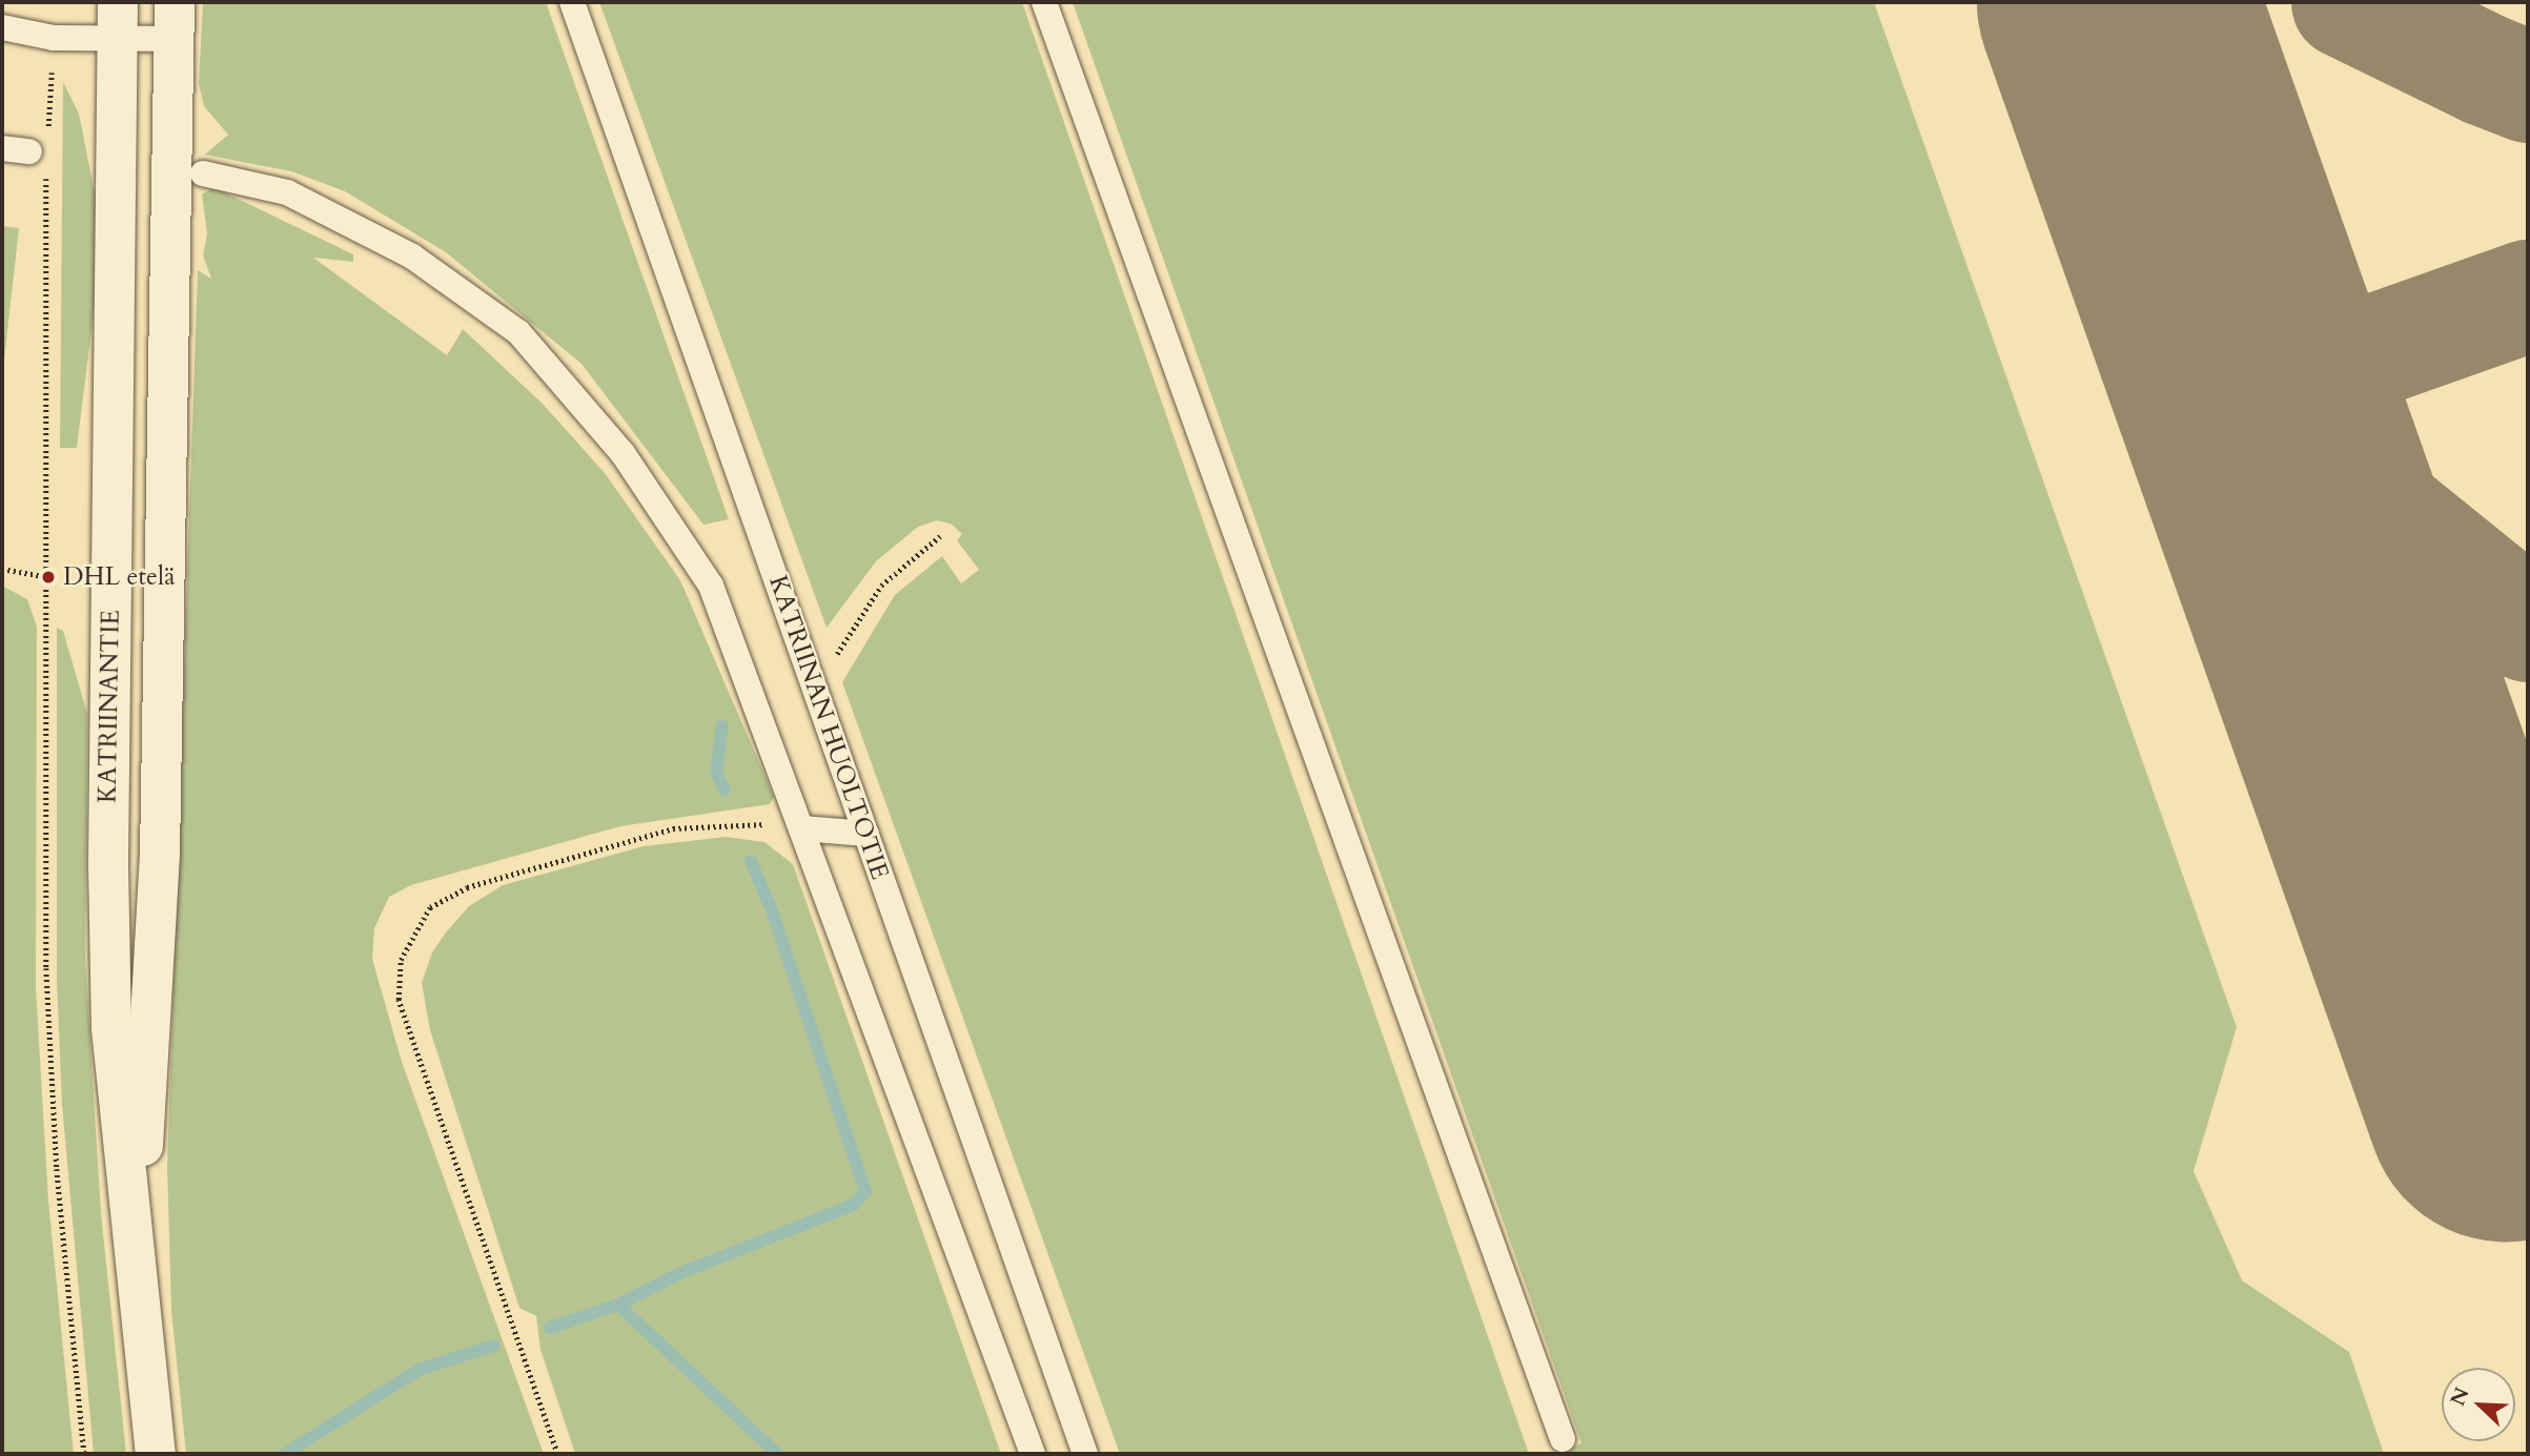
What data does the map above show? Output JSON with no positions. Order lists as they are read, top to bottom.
{
  "streets": {
    "main road": ["KATRIINANTIE"],
    "lane": ["KATRIINAN HUOLTOTIE"]
  },
  "places": ["DHL etelä"],
  "north": "top left"
}
